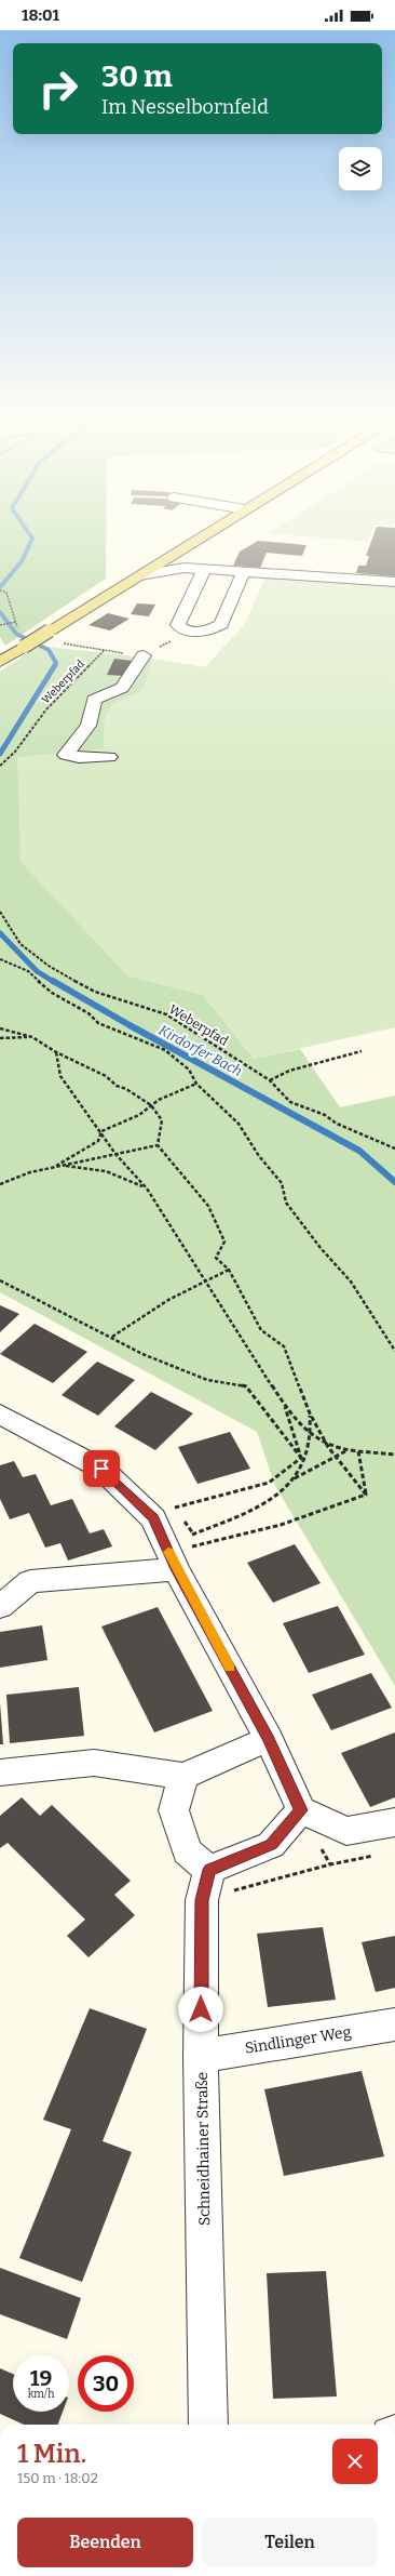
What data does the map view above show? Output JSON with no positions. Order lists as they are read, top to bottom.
{
  "streets": {
    "street": ["Sindlinger Weg", "Schneidhainer Straße"],
    "path": ["Weberpfad"]
  },
  "crossings": [
    ["Sindlinger Weg", "Schneidhainer Straße"]
  ],
  "water": ["Kirdorfer Bach"],
  "page": {
    "status": "18:01",
    "turn": ["30 m", "Im Nesselbornfeld"],
    "speed": "19 km/h",
    "limit": "30",
    "heading": ["1 Min.", "150 m · 18:02"],
    "buttons": ["Beenden", "Teilen"]
  }
}
